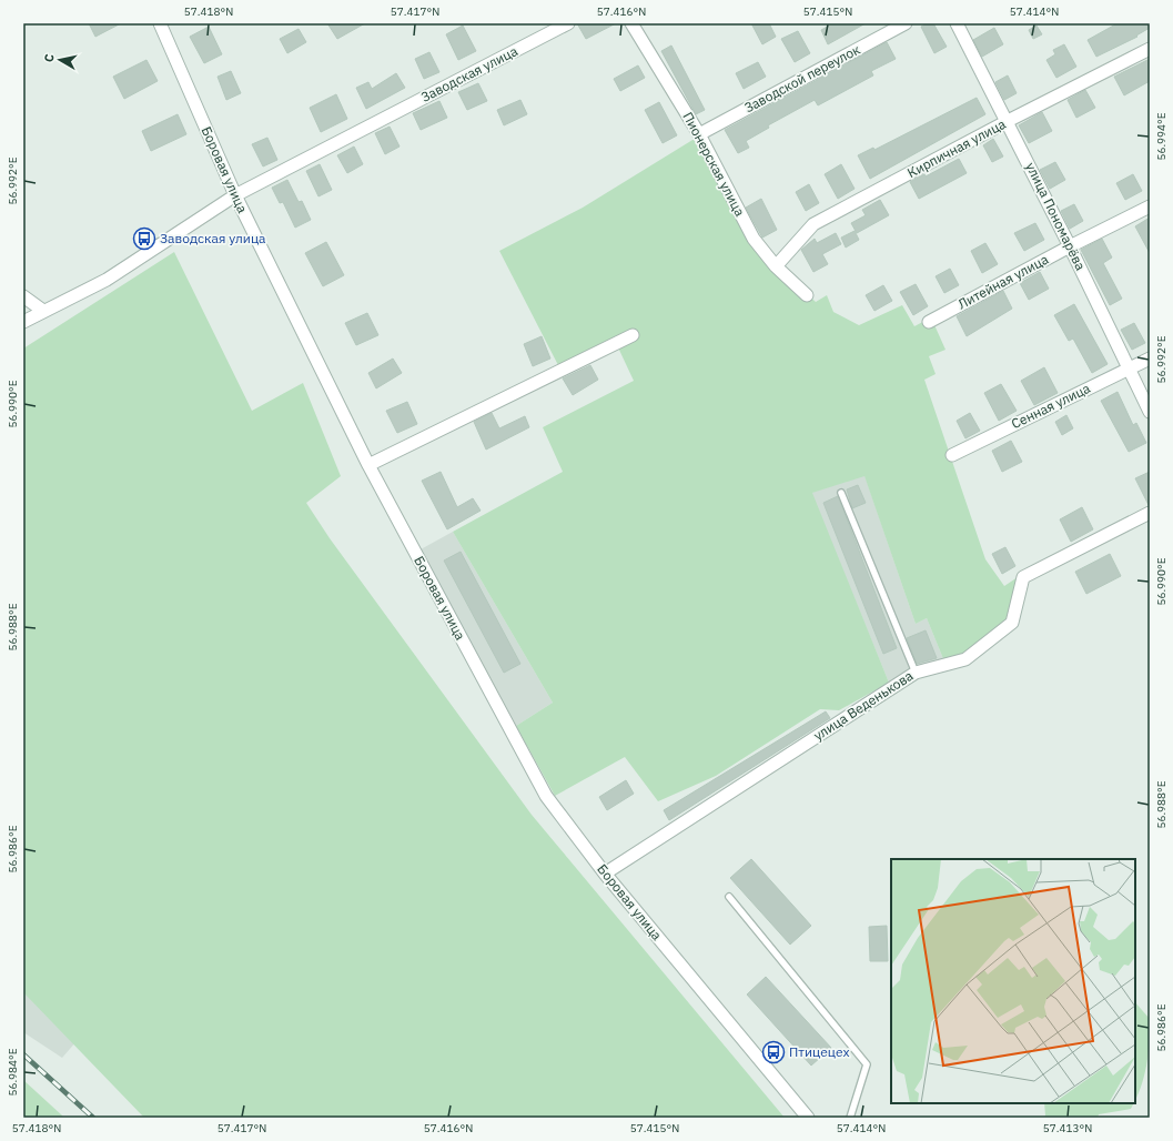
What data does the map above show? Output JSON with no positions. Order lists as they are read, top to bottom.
{
  "streets": {
    "street": [
      "Заводская улица",
      "Заводской переулок",
      "Кирпичная улица",
      "Пионерская улица",
      "Боровая улица",
      "улица Пономарёва",
      "Литейная улица",
      "Сенная улица",
      "улица Веденькова"
    ]
  },
  "crossings": [
    ["Заводская улица", "Боровая улица"],
    ["Заводской переулок", "Пионерская улица"],
    ["Кирпичная улица", "Пионерская улица"],
    ["Кирпичная улица", "улица Пономарёва"],
    ["Боровая улица", "улица Веденькова"],
    ["улица Пономарёва", "Литейная улица"],
    ["улица Пономарёва", "Сенная улица"]
  ],
  "places": {
    "bus stop": ["Заводская улица", "Птицецех"]
  },
  "north": "left",
  "coordinates": [
    "57.418°N",
    "57.417°N",
    "57.416°N",
    "57.415°N",
    "57.414°N",
    "56.994°E",
    "56.992°E",
    "56.990°E",
    "56.988°E",
    "56.986°E",
    "56.984°E",
    "57.413°N"
  ]
}
